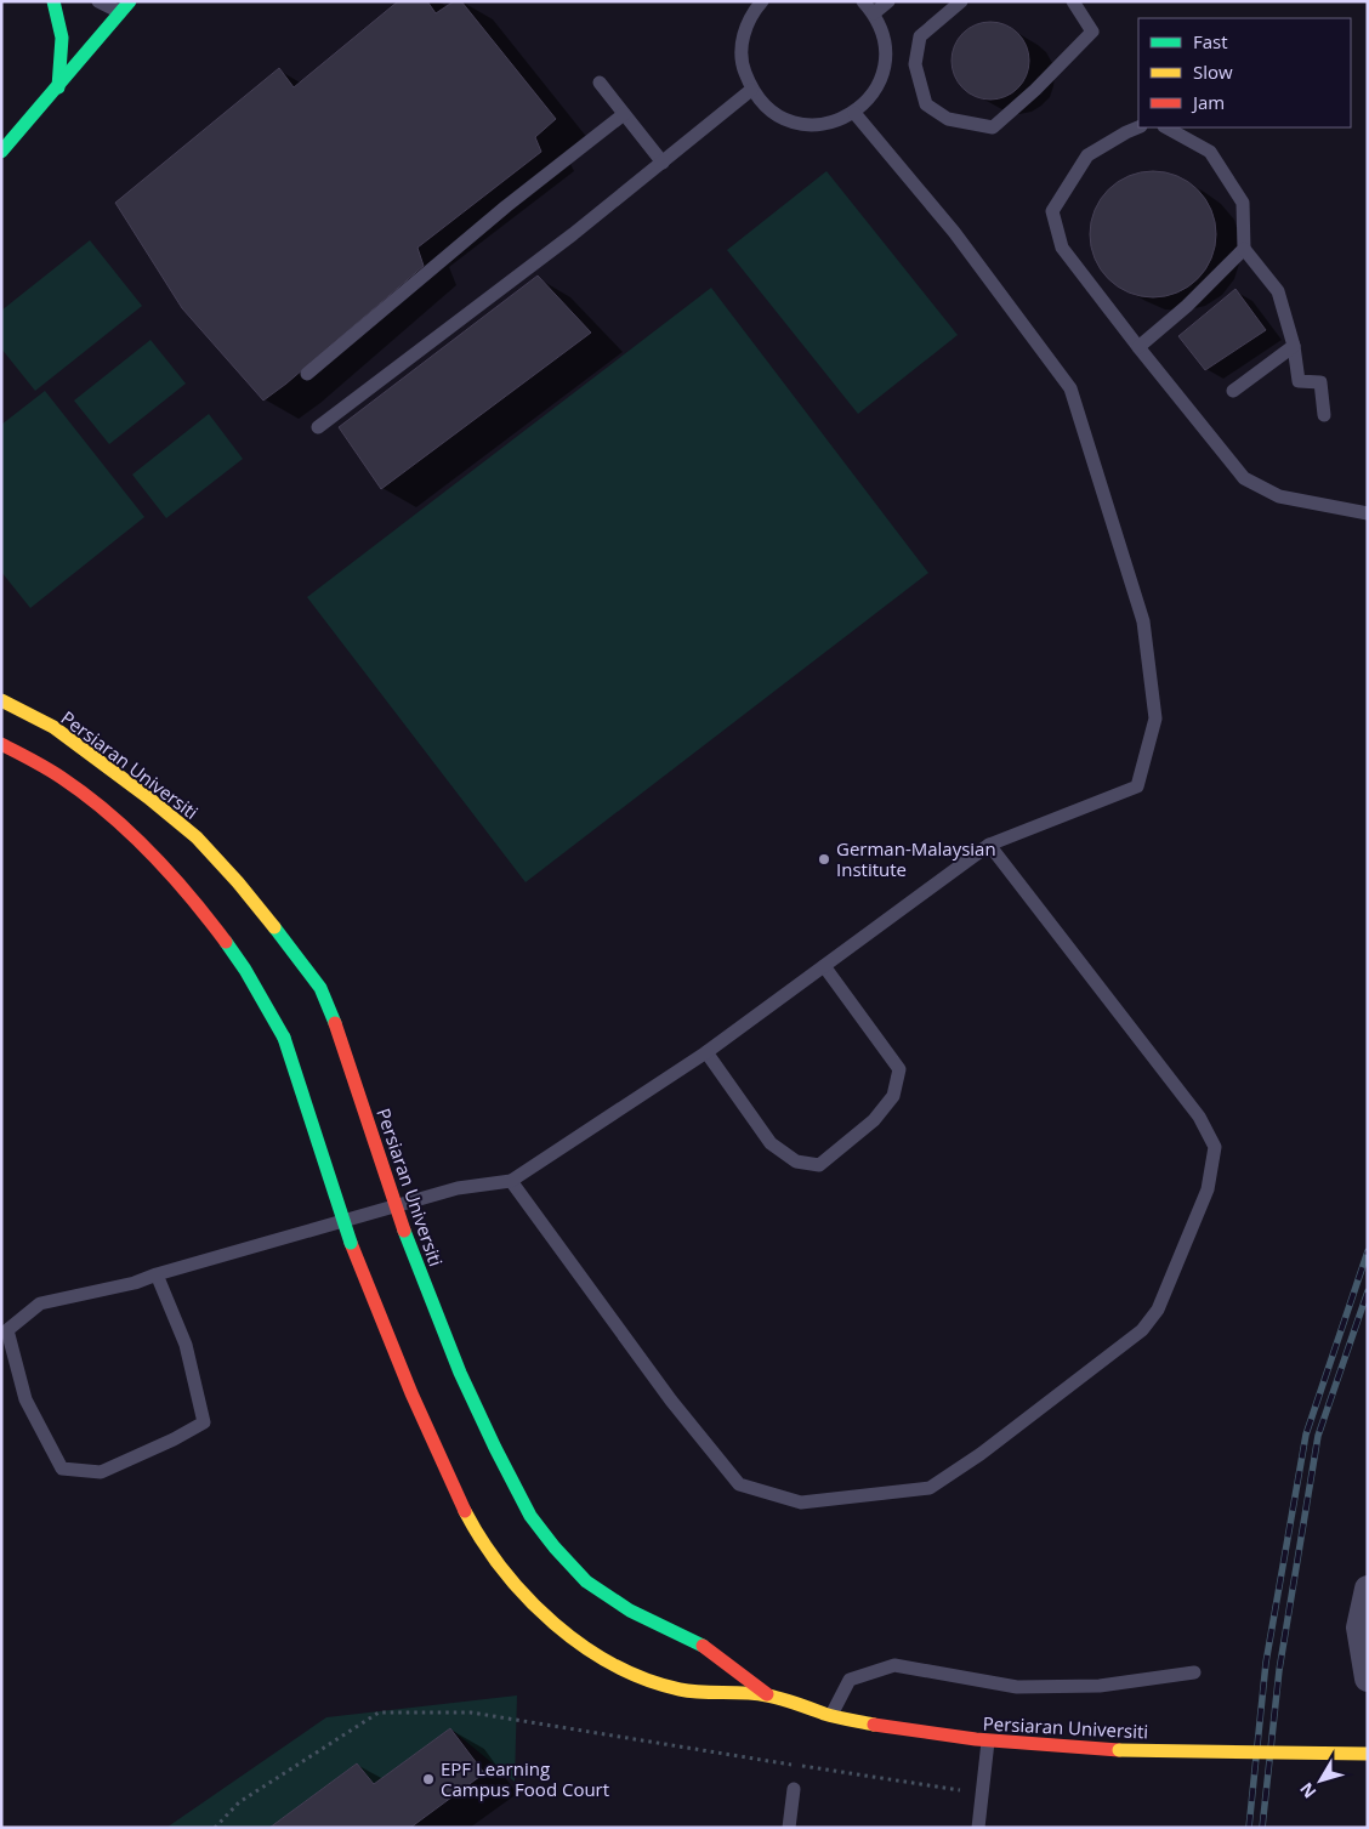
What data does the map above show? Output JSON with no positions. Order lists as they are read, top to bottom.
{
  "streets": {
    "street": ["Persiaran Universiti"]
  },
  "places": ["German-Malaysian Institute", "EPF Learning Campus Food Court"],
  "legend": ["Fast", "Slow", "Jam"],
  "north": "bottom left"
}
